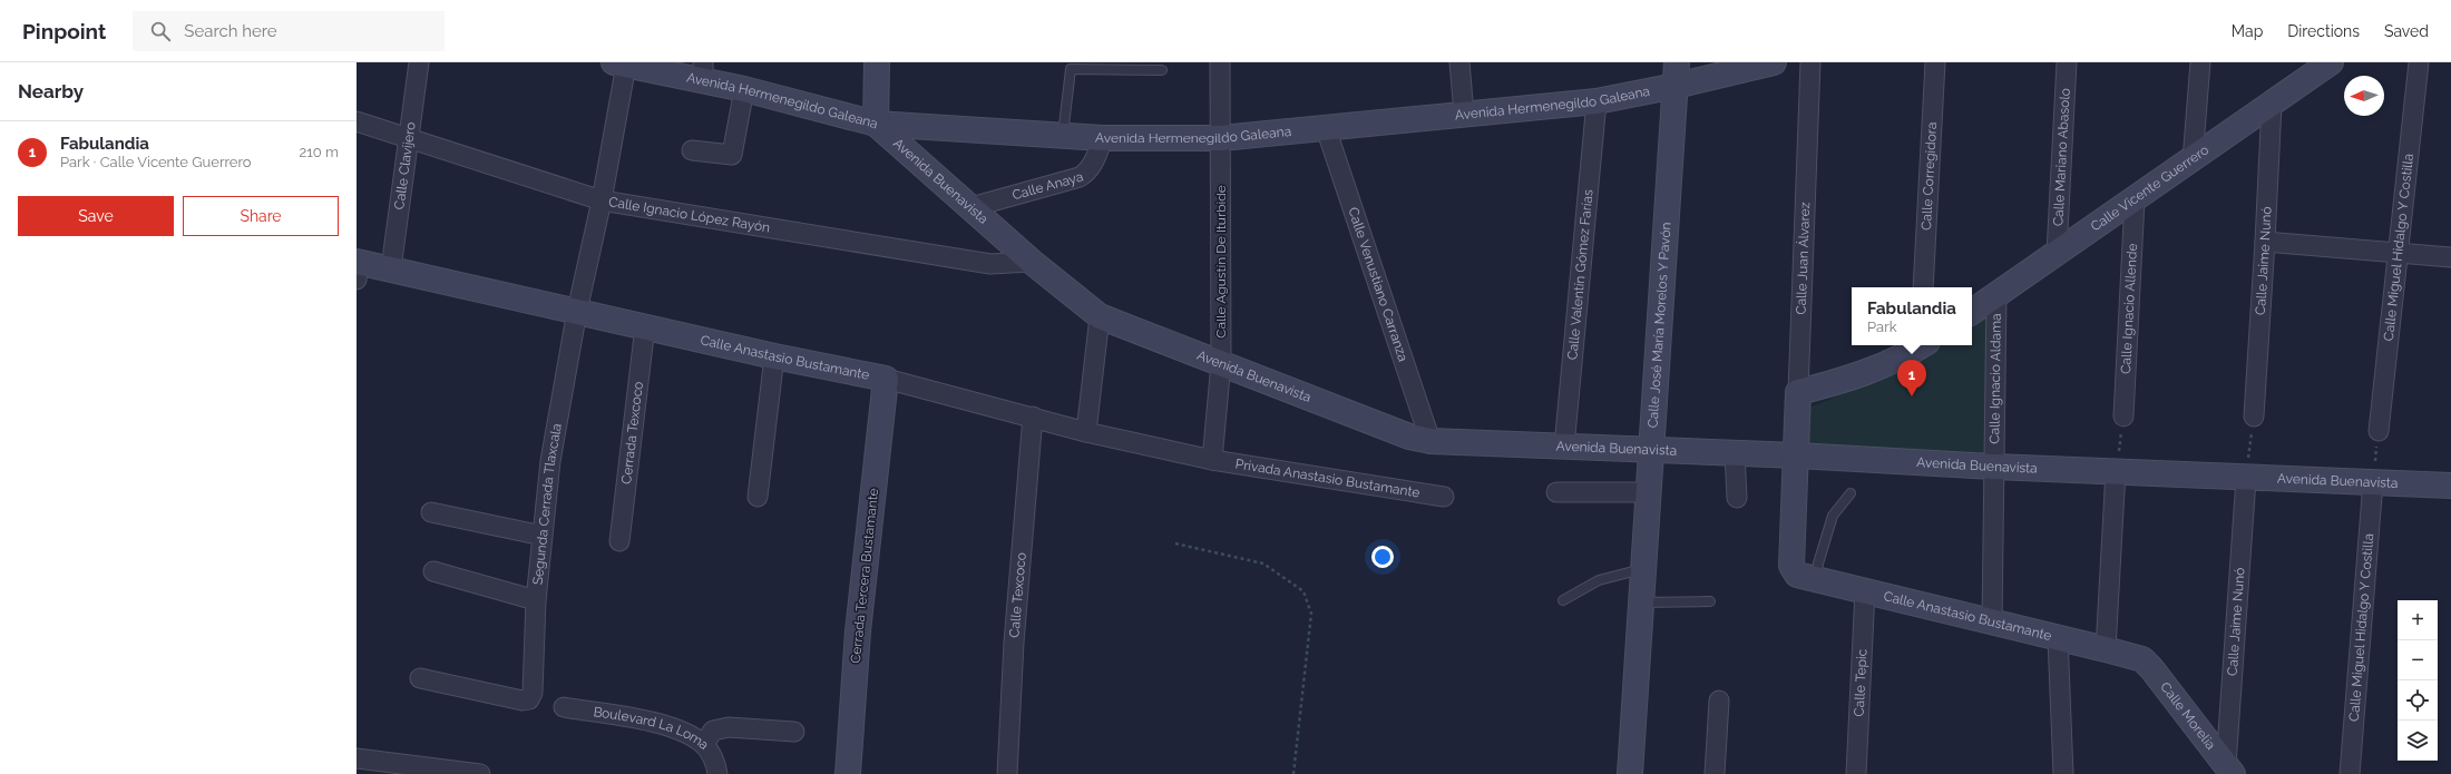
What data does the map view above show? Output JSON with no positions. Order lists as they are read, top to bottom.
{
  "streets": {
    "main road": [
      "Avenida Hermenegildo Galeana",
      "Avenida Buenavista",
      "Calle Vicente Guerrero",
      "Calle Juan Álvarez",
      "Calle José María Morelos Y Pavón",
      "Calle Anastasio Bustamante",
      "Cerrada Tercera Bustamante",
      "Calle Morelia"
    ],
    "street": [
      "Calle Mariano Abasolo",
      "Calle Clavijero",
      "Calle Corregidora",
      "Calle Anaya",
      "Calle Ignacio López Rayón",
      "Calle Miguel Hidalgo Y Costilla",
      "Calle Jaime Nunó",
      "Calle Agustín De Iturbide",
      "Calle Valentín Gómez Farías",
      "Calle Venustiano Carranza",
      "Calle Ignacio Allende",
      "Calle Ignacio Aldama",
      "Cerrada Texcoco",
      "Privada Anastasio Bustamante",
      "Segunda Cerrada Tlaxcala",
      "Calle Texcoco",
      "Calle Tepic",
      "Boulevard La Loma"
    ]
  },
  "crossings": [
    ["Avenida Hermenegildo Galeana", "Avenida Buenavista"],
    ["Avenida Hermenegildo Galeana", "Calle Anaya"],
    ["Avenida Hermenegildo Galeana", "Calle Agustín De Iturbide"],
    ["Avenida Hermenegildo Galeana", "Calle Valentín Gómez Farías"],
    ["Avenida Hermenegildo Galeana", "Calle Venustiano Carranza"],
    ["Avenida Hermenegildo Galeana", "Calle José María Morelos Y Pavón"],
    ["Avenida Hermenegildo Galeana", "Segunda Cerrada Tlaxcala"],
    ["Calle Mariano Abasolo", "Calle Vicente Guerrero"],
    ["Calle Clavijero", "Calle Ignacio López Rayón"],
    ["Calle Clavijero", "Calle Anastasio Bustamante"],
    ["Avenida Buenavista", "Calle Anaya"],
    ["Avenida Buenavista", "Calle Ignacio López Rayón"],
    ["Avenida Buenavista", "Calle Miguel Hidalgo Y Costilla"],
    ["Avenida Buenavista", "Calle Juan Álvarez"],
    ["Avenida Buenavista", "Calle Jaime Nunó"],
    ["Avenida Buenavista", "Calle Agustín De Iturbide"],
    ["Avenida Buenavista", "Calle Valentín Gómez Farías"],
    ["Avenida Buenavista", "Calle Venustiano Carranza"],
    ["Avenida Buenavista", "Calle José María Morelos Y Pavón"],
    ["Avenida Buenavista", "Calle Ignacio Aldama"],
    ["Calle Vicente Guerrero", "Calle Jaime Nunó"],
    ["Calle Vicente Guerrero", "Calle Ignacio Allende"],
    ["Calle Vicente Guerrero", "Calle Ignacio Aldama"],
    ["Calle Ignacio López Rayón", "Segunda Cerrada Tlaxcala"],
    ["Calle Jaime Nunó", "Calle Morelia"],
    ["Calle Agustín De Iturbide", "Calle Anastasio Bustamante"],
    ["Calle Agustín De Iturbide", "Privada Anastasio Bustamante"],
    ["Calle Anastasio Bustamante", "Calle Ignacio Aldama"],
    ["Calle Anastasio Bustamante", "Cerrada Texcoco"],
    ["Calle Anastasio Bustamante", "Privada Anastasio Bustamante"],
    ["Calle Anastasio Bustamante", "Segunda Cerrada Tlaxcala"],
    ["Calle Anastasio Bustamante", "Cerrada Tercera Bustamante"],
    ["Calle Anastasio Bustamante", "Calle Texcoco"],
    ["Calle Anastasio Bustamante", "Calle Tepic"],
    ["Calle Anastasio Bustamante", "Calle Morelia"]
  ],
  "north": "left",
  "page": {
    "header": "Pinpoint",
    "search": "Search here",
    "nav": ["Map", "Directions", "Saved"],
    "heading": "Nearby",
    "list": [
      {
        "mark": "1",
        "name": "Fabulandia",
        "note": "Park · Calle Vicente Guerrero",
        "value": "210 m"
      }
    ],
    "buttons": ["Save", "Share"],
    "popup": ["Fabulandia", "Park"],
    "pins": "1",
    "map_buttons": ["+", "−"]
  }
}
